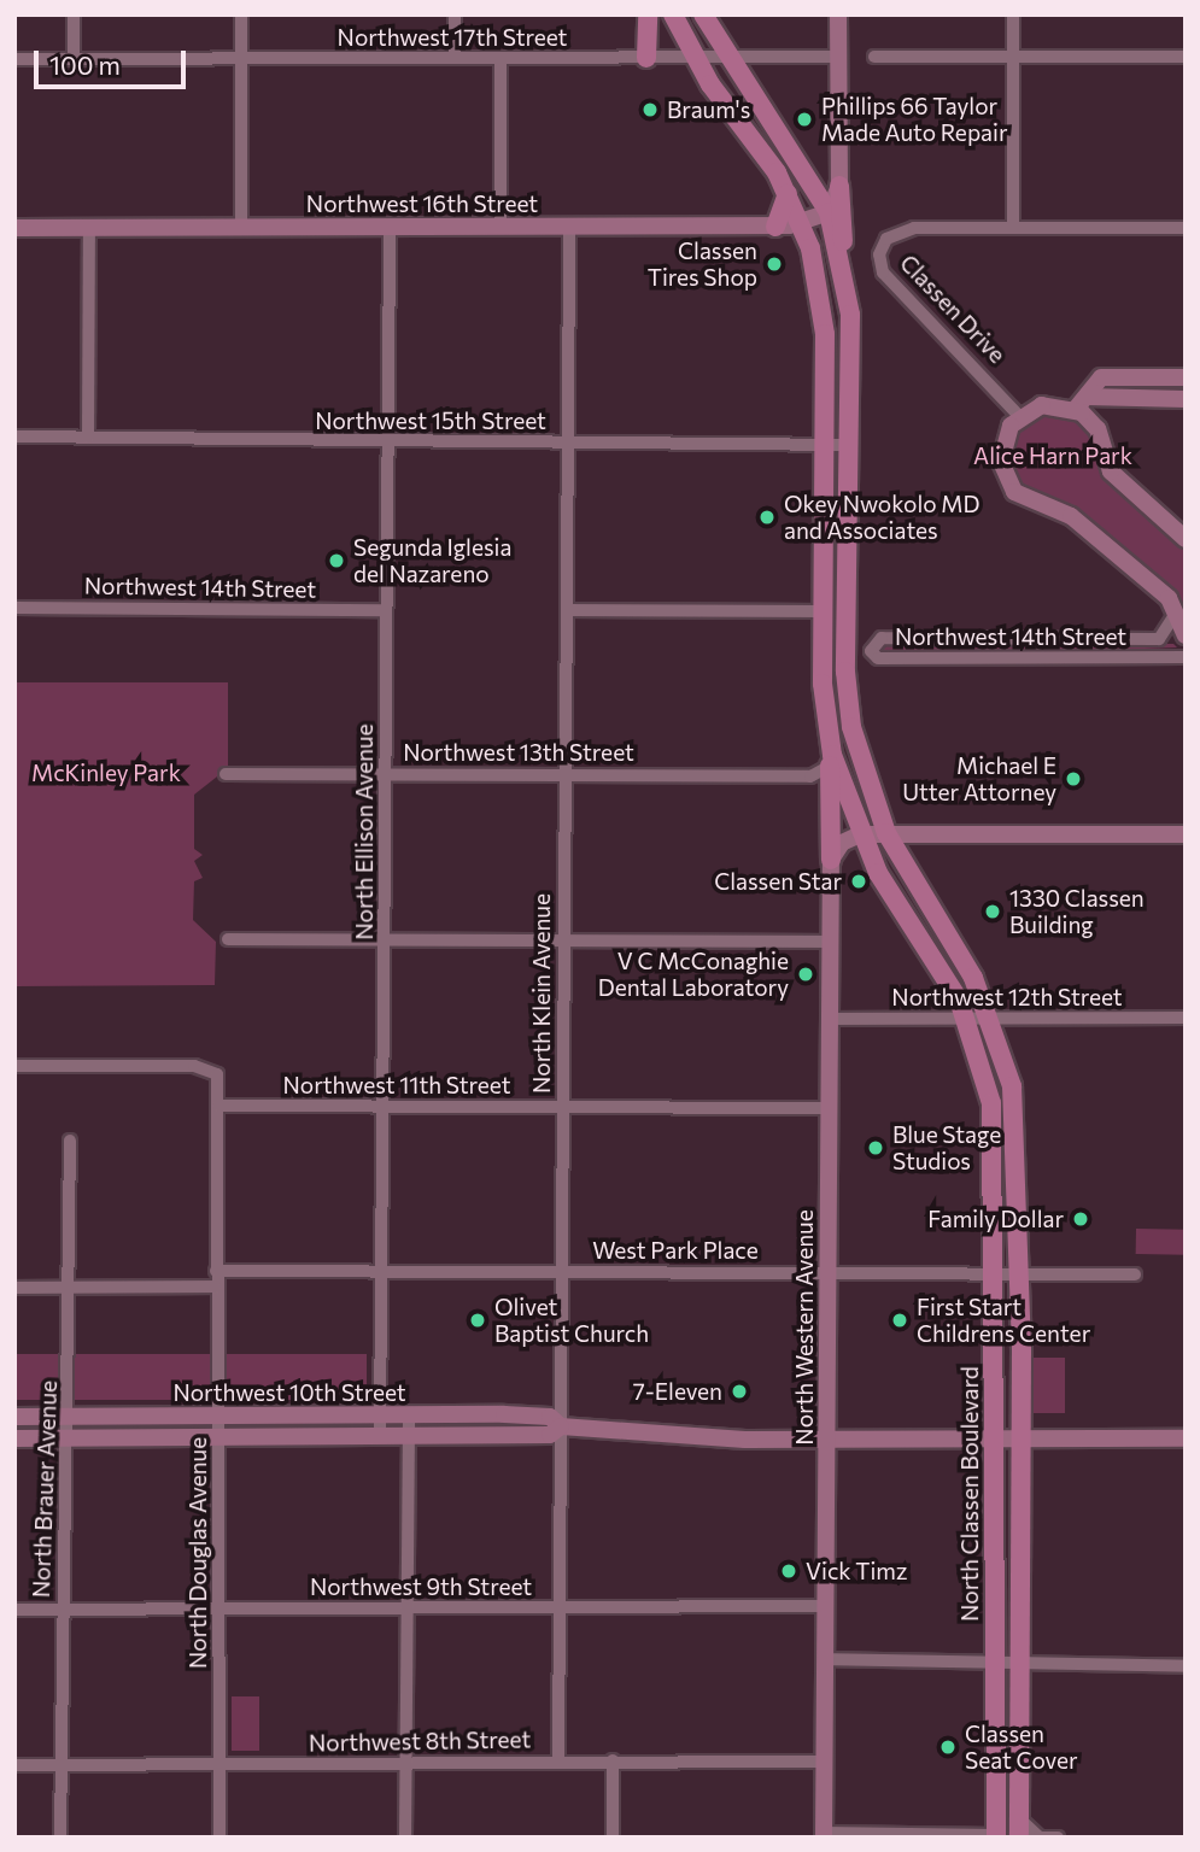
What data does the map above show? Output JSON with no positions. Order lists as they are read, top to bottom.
{
  "streets": {
    "main road": ["North Classen Boulevard"],
    "street": [
      "Northwest 17th Street",
      "Northwest 16th Street",
      "Classen Drive",
      "Northwest 15th Street",
      "Northwest 14th Street",
      "Northwest 13th Street",
      "North Ellison Avenue",
      "North Klein Avenue",
      "Northwest 12th Street",
      "Northwest 11th Street",
      "West Park Place",
      "North Western Avenue",
      "Northwest 10th Street",
      "North Brauer Avenue",
      "North Douglas Avenue",
      "Northwest 9th Street",
      "Northwest 8th Street"
    ]
  },
  "crossings": [
    ["Northwest 17th Street", "North Classen Boulevard"],
    ["Northwest 16th Street", "North Ellison Avenue"],
    ["Northwest 16th Street", "North Klein Avenue"],
    ["Northwest 16th Street", "North Classen Boulevard"],
    ["Northwest 15th Street", "North Ellison Avenue"],
    ["Northwest 15th Street", "North Klein Avenue"],
    ["Northwest 15th Street", "North Classen Boulevard"],
    ["Northwest 14th Street", "North Ellison Avenue"],
    ["Northwest 13th Street", "North Ellison Avenue"],
    ["Northwest 13th Street", "North Klein Avenue"],
    ["Northwest 13th Street", "North Classen Boulevard"],
    ["North Ellison Avenue", "Northwest 11th Street"],
    ["North Ellison Avenue", "West Park Place"],
    ["North Ellison Avenue", "Northwest 10th Street"],
    ["North Klein Avenue", "Northwest 11th Street"],
    ["North Klein Avenue", "West Park Place"],
    ["North Klein Avenue", "Northwest 10th Street"],
    ["North Klein Avenue", "Northwest 9th Street"],
    ["North Klein Avenue", "Northwest 8th Street"],
    ["Northwest 12th Street", "North Western Avenue"],
    ["Northwest 12th Street", "North Classen Boulevard"],
    ["Northwest 11th Street", "North Western Avenue"],
    ["Northwest 11th Street", "North Douglas Avenue"],
    ["West Park Place", "North Western Avenue"],
    ["West Park Place", "North Classen Boulevard"],
    ["West Park Place", "North Douglas Avenue"],
    ["North Western Avenue", "Northwest 10th Street"],
    ["North Western Avenue", "Northwest 9th Street"],
    ["North Western Avenue", "Northwest 8th Street"],
    ["Northwest 10th Street", "North Brauer Avenue"],
    ["Northwest 10th Street", "North Classen Boulevard"],
    ["Northwest 10th Street", "North Douglas Avenue"],
    ["North Brauer Avenue", "Northwest 9th Street"],
    ["North Brauer Avenue", "Northwest 8th Street"],
    ["North Douglas Avenue", "Northwest 9th Street"],
    ["North Douglas Avenue", "Northwest 8th Street"]
  ],
  "parks": ["Alice Harn Park", "McKinley Park"],
  "places": [
    "Braum's",
    "Phillips 66 Taylor Made Auto Repair",
    "Classen Tires Shop",
    "Okey Nwokolo MD and Associates",
    "Segunda Iglesia del Nazareno",
    "Michael E Utter Attorney",
    "Classen Star",
    "1330 Classen Building",
    "V C McConaghie Dental Laboratory",
    "Blue Stage Studios",
    "Family Dollar",
    "Olivet Baptist Church",
    "First Start Childrens Center",
    "7-Eleven",
    "Vick Timz",
    "Classen Seat Cover"
  ],
  "scale_bar": "100 m"
}
